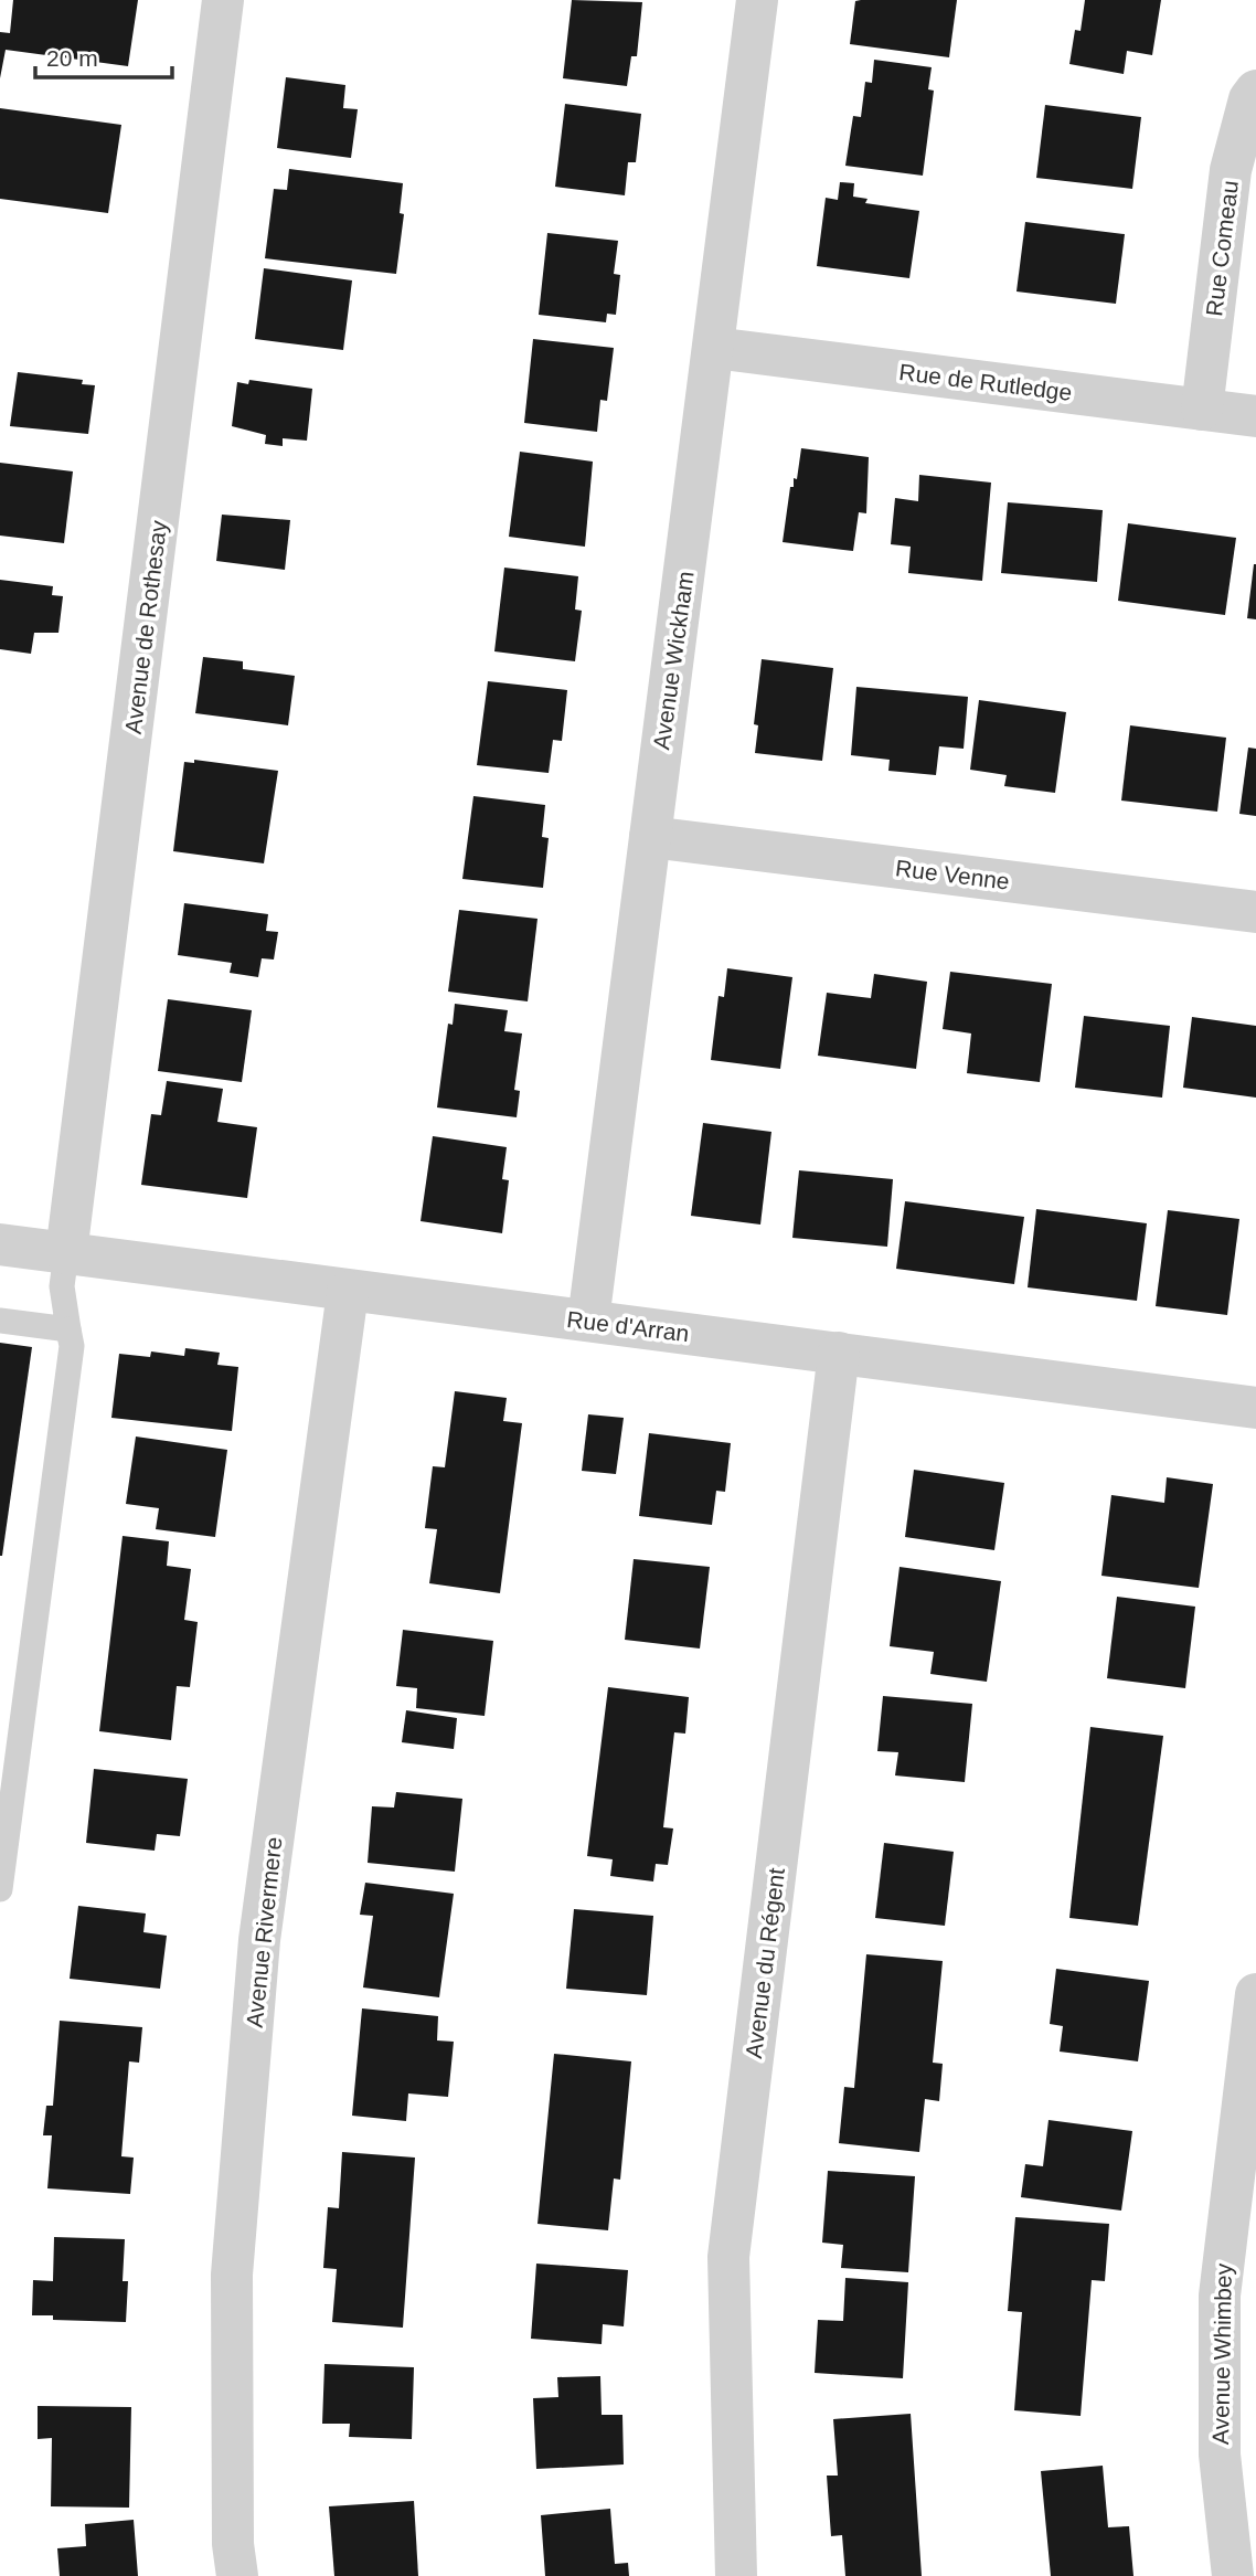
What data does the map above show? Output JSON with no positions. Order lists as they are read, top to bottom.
{
  "streets": {
    "street": [
      "Rue Comeau",
      "Rue de Rutledge",
      "Avenue de Rothesay",
      "Avenue Wickham",
      "Rue Venne",
      "Rue d'Arran",
      "Avenue Rivermere",
      "Avenue du Régent",
      "Avenue Whimbey"
    ]
  },
  "crossings": [
    ["Rue Comeau", "Rue de Rutledge"],
    ["Rue de Rutledge", "Avenue Wickham"],
    ["Avenue de Rothesay", "Rue d'Arran"],
    ["Avenue Wickham", "Rue Venne"],
    ["Avenue Wickham", "Rue d'Arran"],
    ["Rue d'Arran", "Avenue Rivermere"],
    ["Rue d'Arran", "Avenue du Régent"]
  ],
  "scale_bar": "20 m"
}
